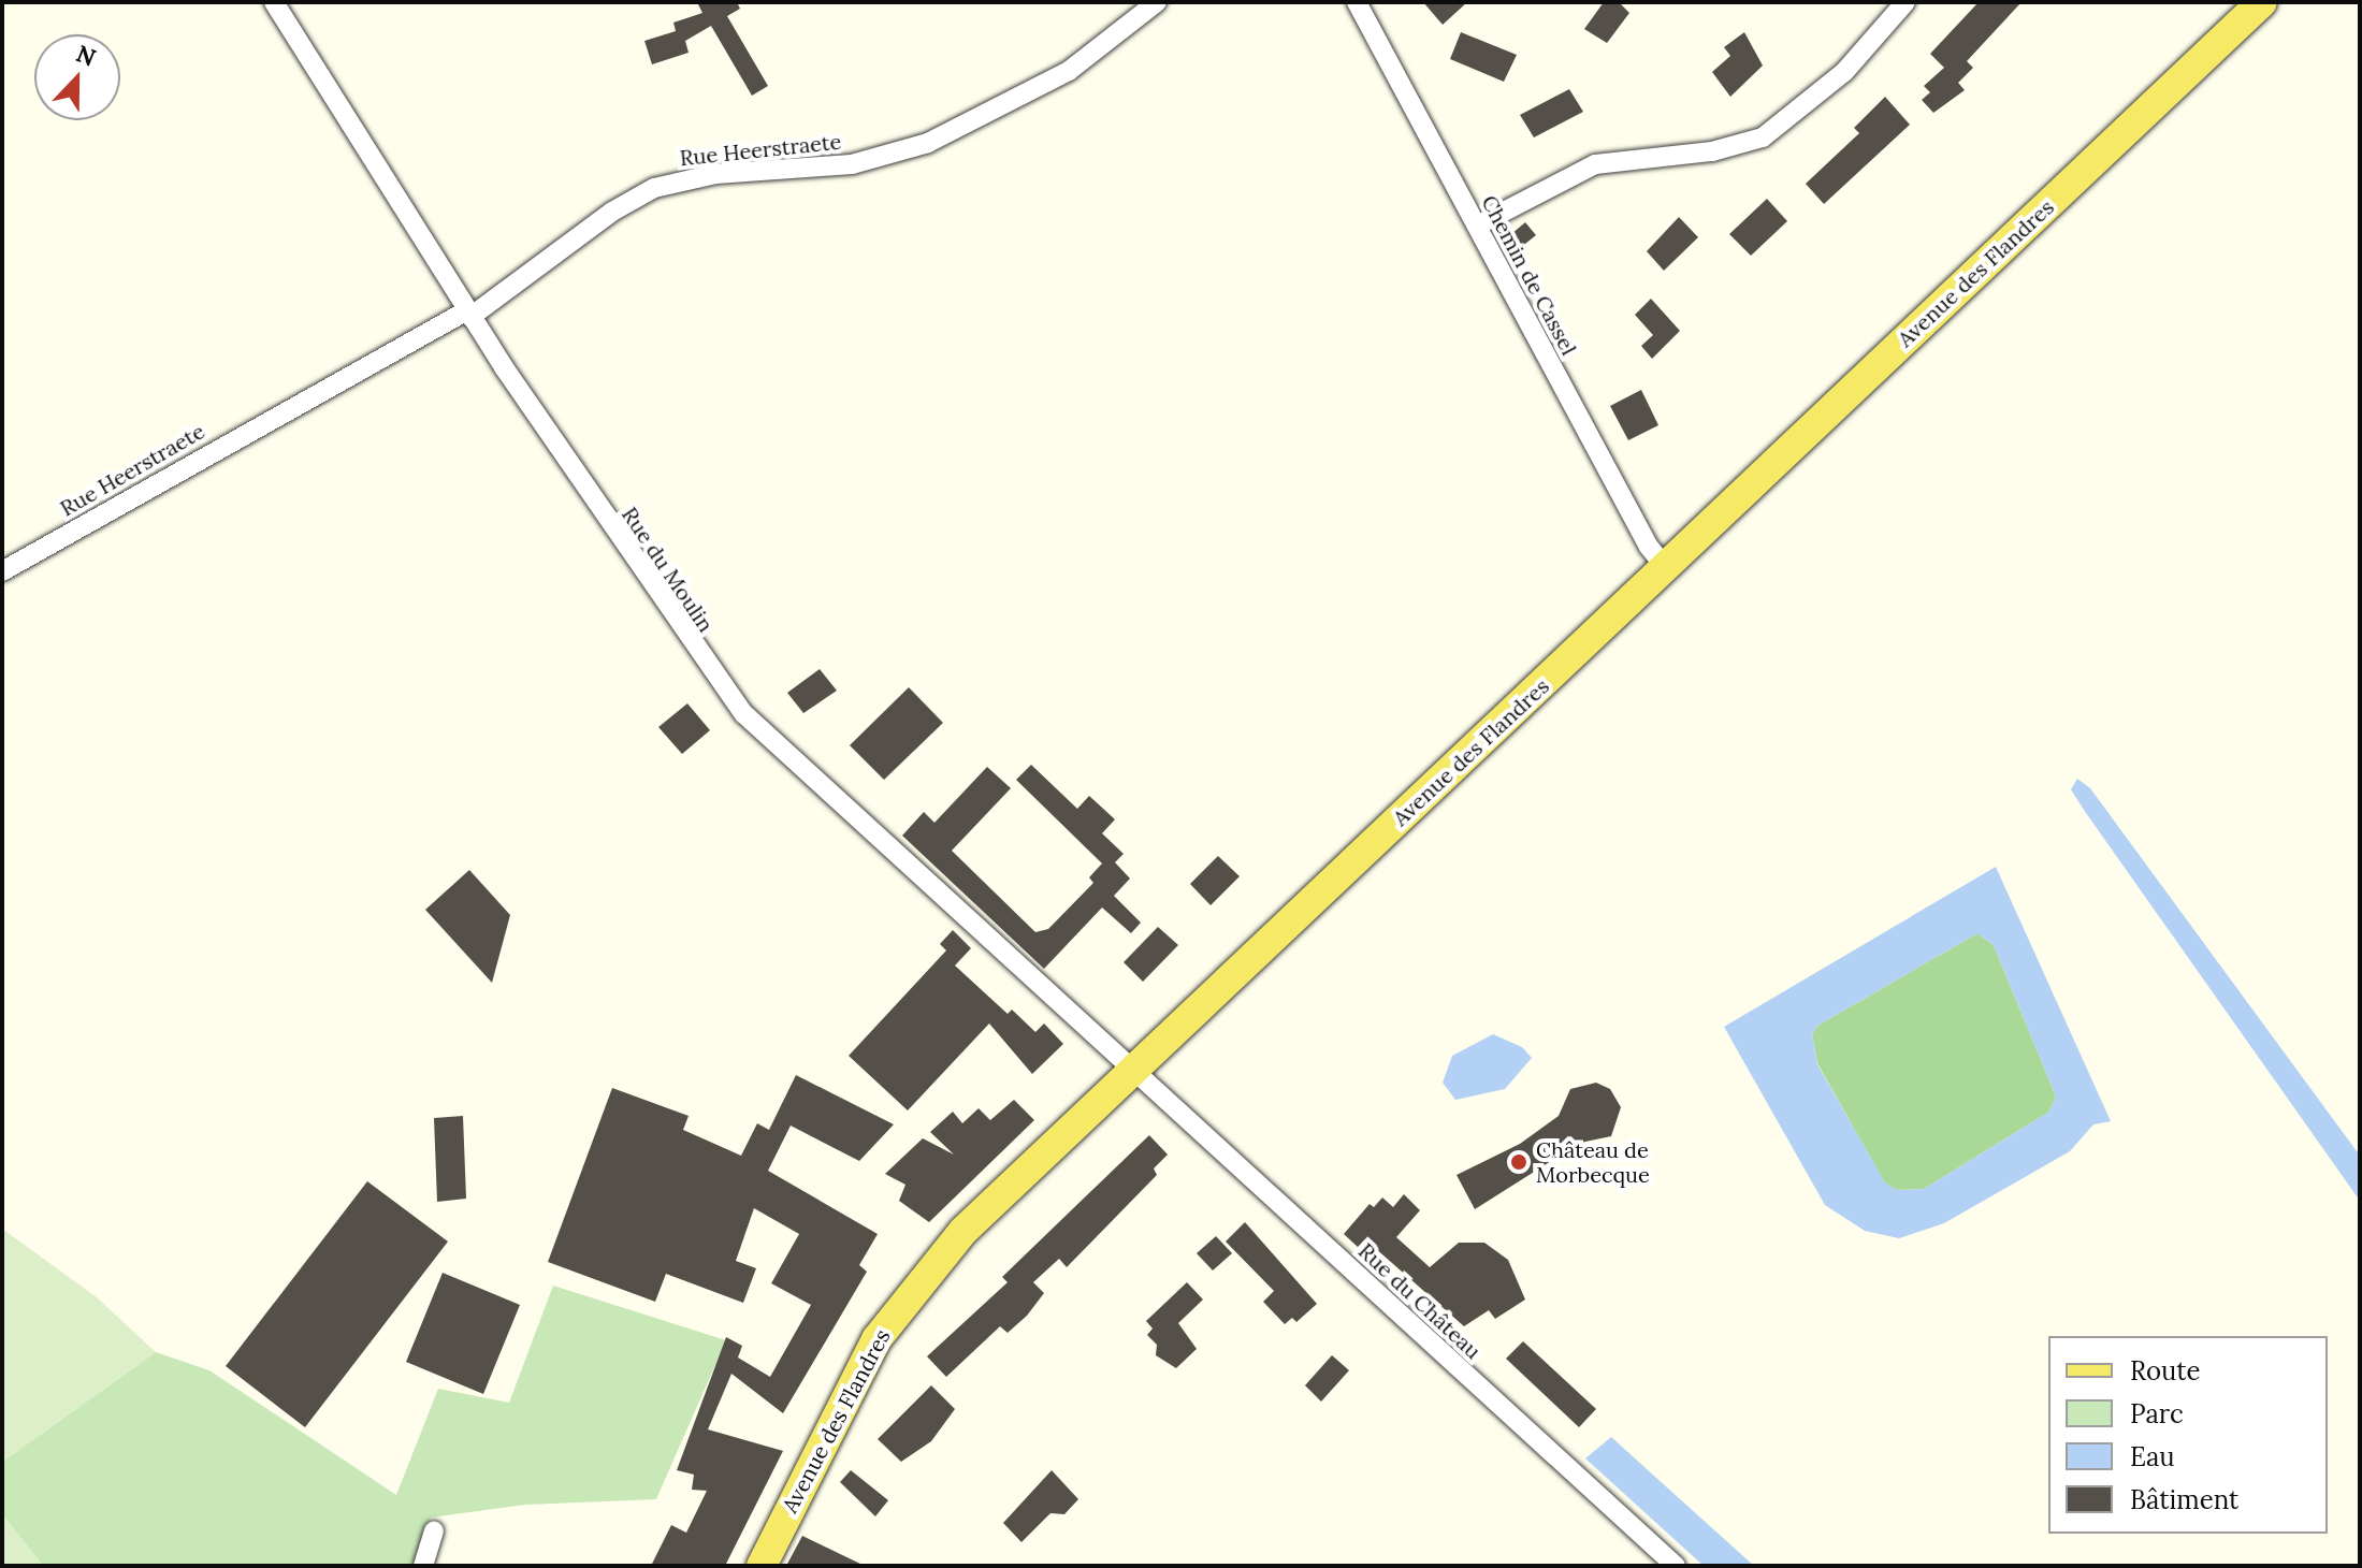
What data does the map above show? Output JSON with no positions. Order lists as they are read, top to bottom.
{
  "streets": {
    "main road": ["Avenue des Flandres"],
    "street": [
      "Rue Heerstraete",
      "Chemin de Cassel",
      "Rue du Moulin",
      "Rue du Château"
    ]
  },
  "crossings": [
    ["Rue Heerstraete", "Rue du Moulin"],
    ["Avenue des Flandres", "Chemin de Cassel"],
    ["Avenue des Flandres", "Rue du Moulin"],
    ["Avenue des Flandres", "Rue du Château"],
    ["Rue du Moulin", "Rue du Château"]
  ],
  "places": ["Château de Morbecque"],
  "legend": [
    "Route",
    "Parc",
    "Eau",
    "Bâtiment"
  ],
  "north": "top"
}
